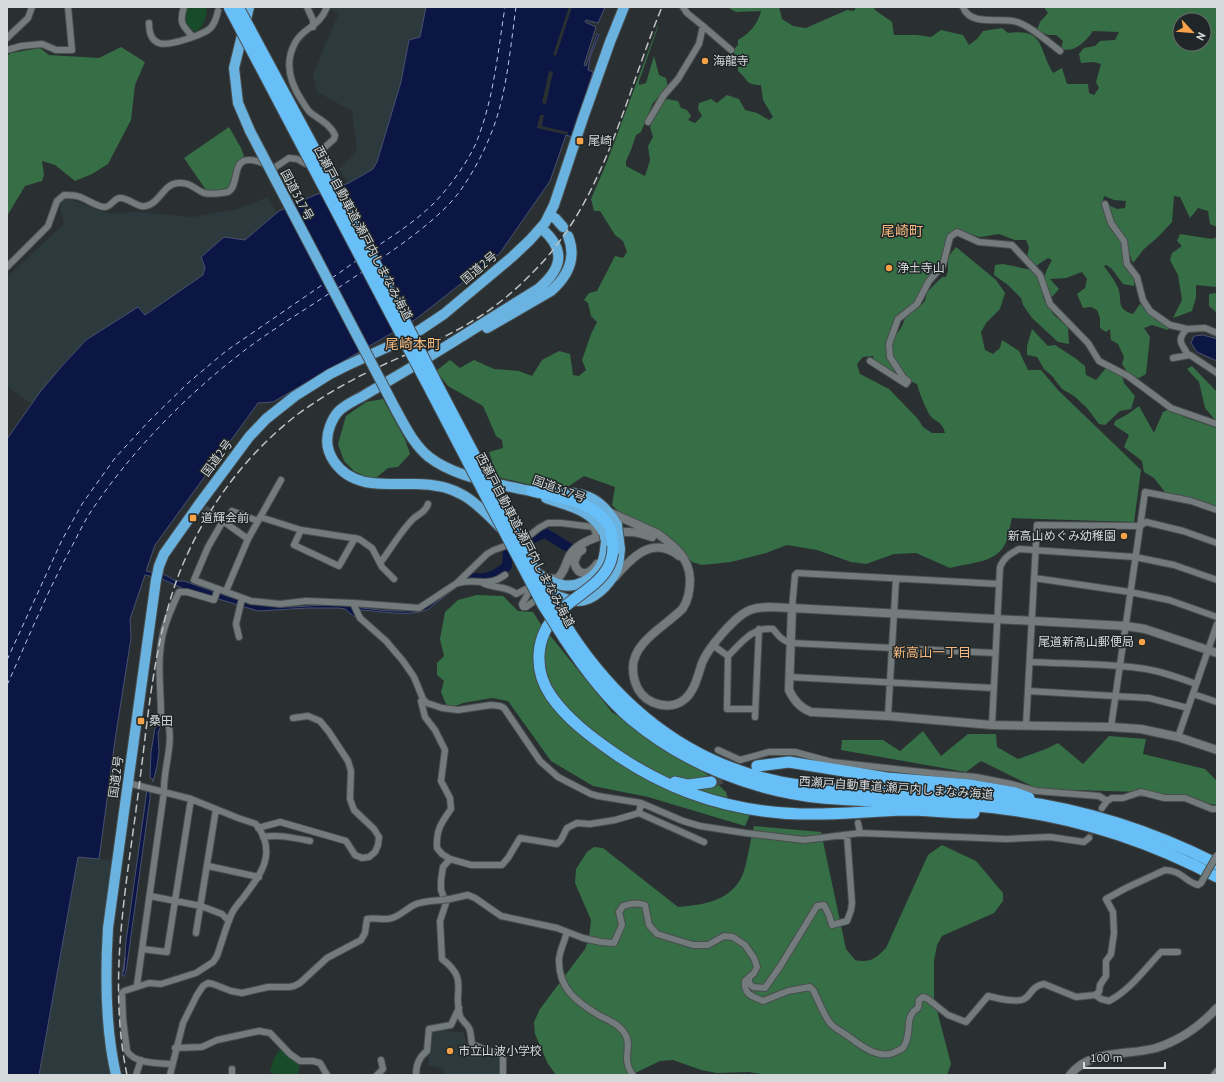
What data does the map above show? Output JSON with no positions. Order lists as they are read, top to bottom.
{
  "streets": {
    "highway": ["国道317号", "西瀬戸自動車道;瀬戸内しまなみ海道", "国道2号"]
  },
  "crossings": [
    ["国道317号", "国道2号"]
  ],
  "districts": ["尾崎町", "尾崎本町", "新高山一丁目"],
  "places": {
    "other": [
      "海龍寺",
      "浄土寺山",
      "新高山めぐみ幼稚園",
      "尾道新高山郵便局",
      "市立山波小学校"
    ],
    "transit": ["尾崎", "道輝会前", "桑田"]
  },
  "scale_bar": "100 m",
  "north": "bottom right"
}
